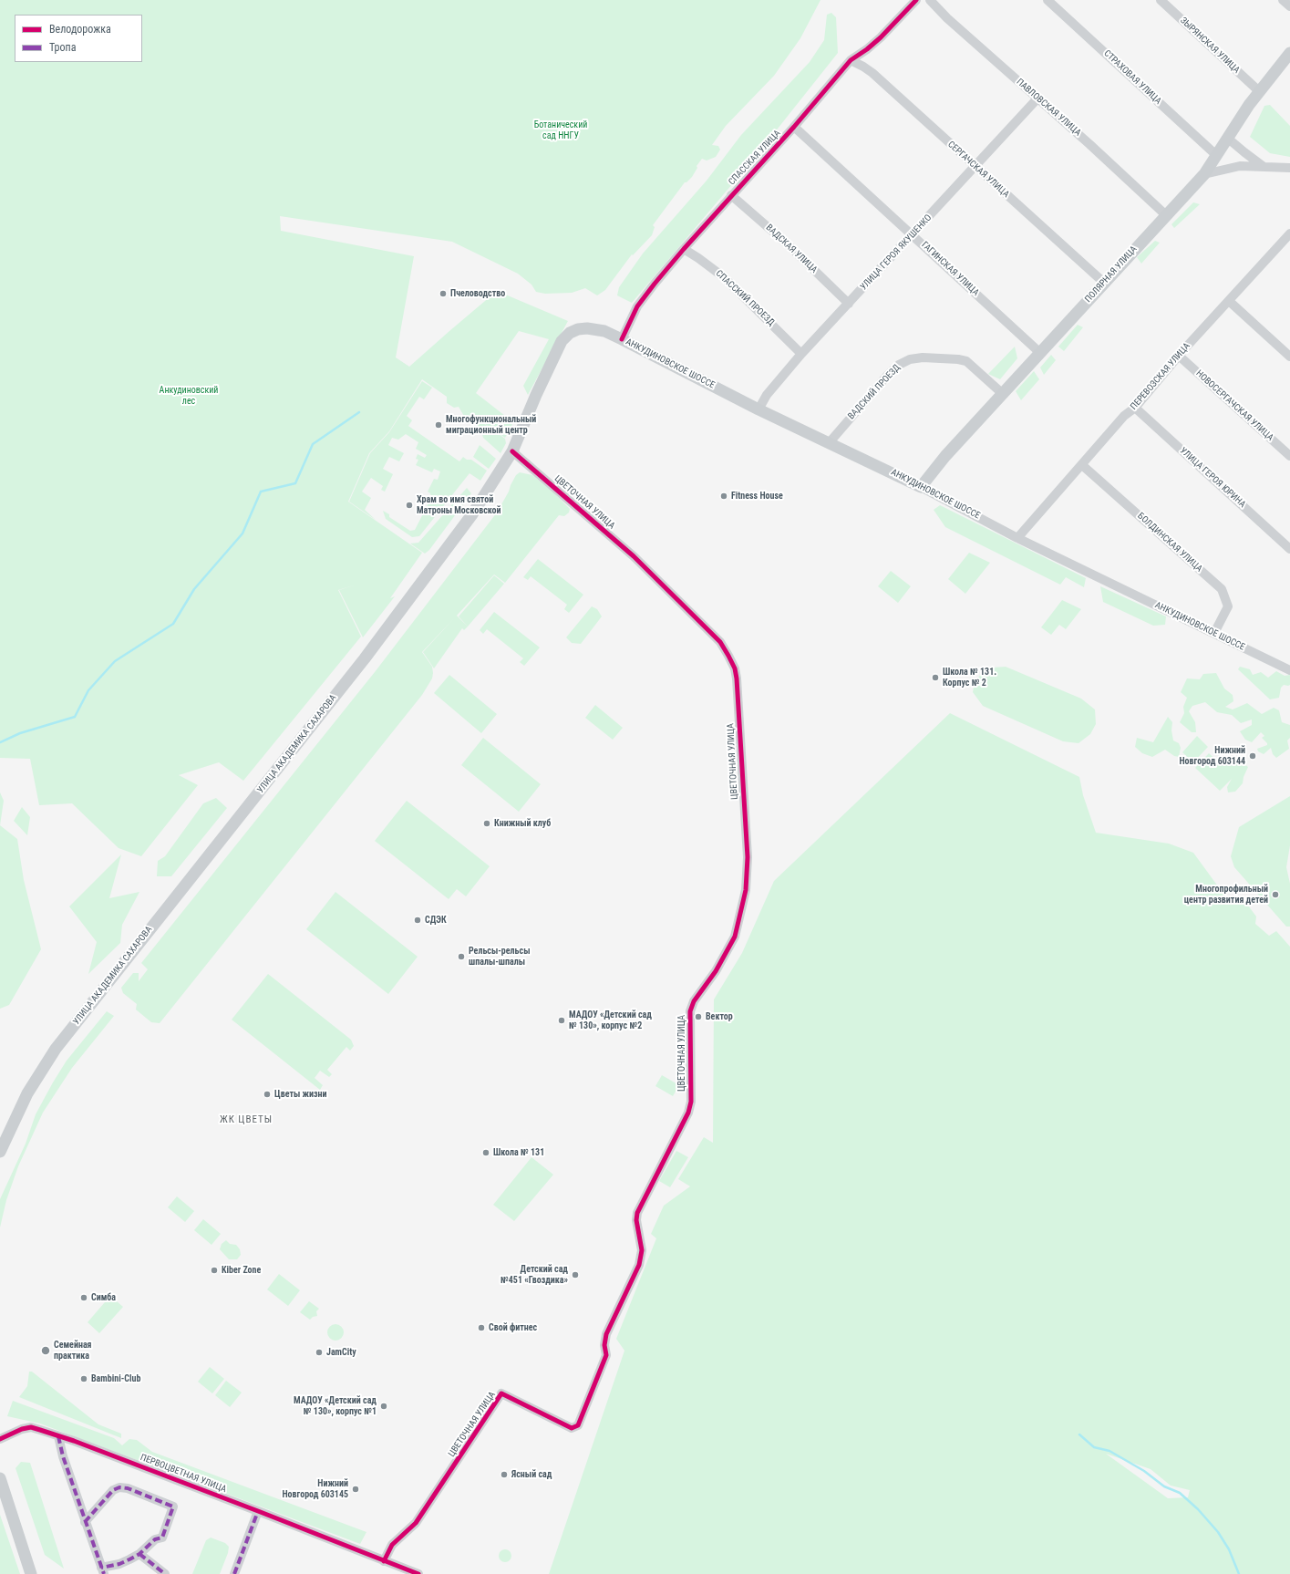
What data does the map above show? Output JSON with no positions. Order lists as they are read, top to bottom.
{
  "streets": {
    "main road": ["ПОЛЯРНАЯ УЛИЦА", "АНКУДИНОВСКОЕ ШОССЕ", "УЛИЦА АКАДЕМИКА САХАРОВА"],
    "street": [
      "ЗЫРЯНСКАЯ УЛИЦА",
      "СТРАХОВАЯ УЛИЦА",
      "ПАВЛОВСКАЯ УЛИЦА",
      "СПАССКАЯ УЛИЦА",
      "СЕРГАЧСКАЯ УЛИЦА",
      "ВАДСКАЯ УЛИЦА",
      "УЛИЦА ГЕРОЯ ЯКУШЕНКО",
      "ГАГИНСКАЯ УЛИЦА",
      "СПАССКИЙ ПРОЕЗД",
      "ПЕРЕВОЗСКАЯ УЛИЦА",
      "ВАДСКИЙ ПРОЕЗД",
      "НОВОСЕРГАЧСКАЯ УЛИЦА",
      "УЛИЦА ГЕРОЯ ЮРИНА",
      "ЦВЕТОЧНАЯ УЛИЦА",
      "БОЛДИНСКАЯ УЛИЦА",
      "ПЕРВОЦВЕТНАЯ УЛИЦА"
    ]
  },
  "crossings": [
    ["ЗЫРЯНСКАЯ УЛИЦА", "ПОЛЯРНАЯ УЛИЦА"],
    ["СТРАХОВАЯ УЛИЦА", "ПОЛЯРНАЯ УЛИЦА"],
    ["ПАВЛОВСКАЯ УЛИЦА", "УЛИЦА ГЕРОЯ ЯКУШЕНКО"],
    ["ПАВЛОВСКАЯ УЛИЦА", "ПОЛЯРНАЯ УЛИЦА"],
    ["СПАССКАЯ УЛИЦА", "СЕРГАЧСКАЯ УЛИЦА"],
    ["СПАССКАЯ УЛИЦА", "ВАДСКАЯ УЛИЦА"],
    ["СПАССКАЯ УЛИЦА", "ГАГИНСКАЯ УЛИЦА"],
    ["СПАССКАЯ УЛИЦА", "СПАССКИЙ ПРОЕЗД"],
    ["СПАССКАЯ УЛИЦА", "АНКУДИНОВСКОЕ ШОССЕ"],
    ["СЕРГАЧСКАЯ УЛИЦА", "УЛИЦА ГЕРОЯ ЯКУШЕНКО"],
    ["СЕРГАЧСКАЯ УЛИЦА", "ПОЛЯРНАЯ УЛИЦА"],
    ["ВАДСКАЯ УЛИЦА", "УЛИЦА ГЕРОЯ ЯКУШЕНКО"],
    ["УЛИЦА ГЕРОЯ ЯКУШЕНКО", "ГАГИНСКАЯ УЛИЦА"],
    ["УЛИЦА ГЕРОЯ ЯКУШЕНКО", "СПАССКИЙ ПРОЕЗД"],
    ["УЛИЦА ГЕРОЯ ЯКУШЕНКО", "АНКУДИНОВСКОЕ ШОССЕ"],
    ["ГАГИНСКАЯ УЛИЦА", "ПОЛЯРНАЯ УЛИЦА"],
    ["ПОЛЯРНАЯ УЛИЦА", "АНКУДИНОВСКОЕ ШОССЕ"],
    ["ПОЛЯРНАЯ УЛИЦА", "ВАДСКИЙ ПРОЕЗД"],
    ["АНКУДИНОВСКОЕ ШОССЕ", "ПЕРЕВОЗСКАЯ УЛИЦА"],
    ["АНКУДИНОВСКОЕ ШОССЕ", "ВАДСКИЙ ПРОЕЗД"],
    ["АНКУДИНОВСКОЕ ШОССЕ", "БОЛДИНСКАЯ УЛИЦА"],
    ["АНКУДИНОВСКОЕ ШОССЕ", "УЛИЦА АКАДЕМИКА САХАРОВА"],
    ["ПЕРЕВОЗСКАЯ УЛИЦА", "НОВОСЕРГАЧСКАЯ УЛИЦА"],
    ["ПЕРЕВОЗСКАЯ УЛИЦА", "УЛИЦА ГЕРОЯ ЮРИНА"],
    ["ПЕРЕВОЗСКАЯ УЛИЦА", "БОЛДИНСКАЯ УЛИЦА"],
    ["ЦВЕТОЧНАЯ УЛИЦА", "УЛИЦА АКАДЕМИКА САХАРОВА"],
    ["ЦВЕТОЧНАЯ УЛИЦА", "ПЕРВОЦВЕТНАЯ УЛИЦА"]
  ],
  "districts": ["ЖК ЦВЕТЫ"],
  "parks": ["Ботанический сад ННГУ", "Анкудиновский лес"],
  "places": [
    "Пчеловодство",
    "Многофункциональный миграционный центр",
    "Fitness House",
    "Храм во имя святой Матроны Московской",
    "Школа № 131. Корпус № 2",
    "Нижний Новгород 603144",
    "Книжный клуб",
    "Многопрофильный центр развития детей",
    "СДЭК",
    "Рельсы-рельсы шпалы-шпалы",
    "Вектор",
    "МАДОУ «Детский сад № 130», корпус №2",
    "Цветы жизни",
    "Школа № 131",
    "Kiber Zone",
    "Детский сад №451 «Гвоздика»",
    "Симба",
    "Свой фитнес",
    "Семейная практика",
    "JamCity",
    "Bambini-Club",
    "МАДОУ «Детский сад № 130», корпус №1",
    "Ясный сад",
    "Нижний Новгород 603145"
  ],
  "legend": ["Велодорожка", "Тропа"]
}
